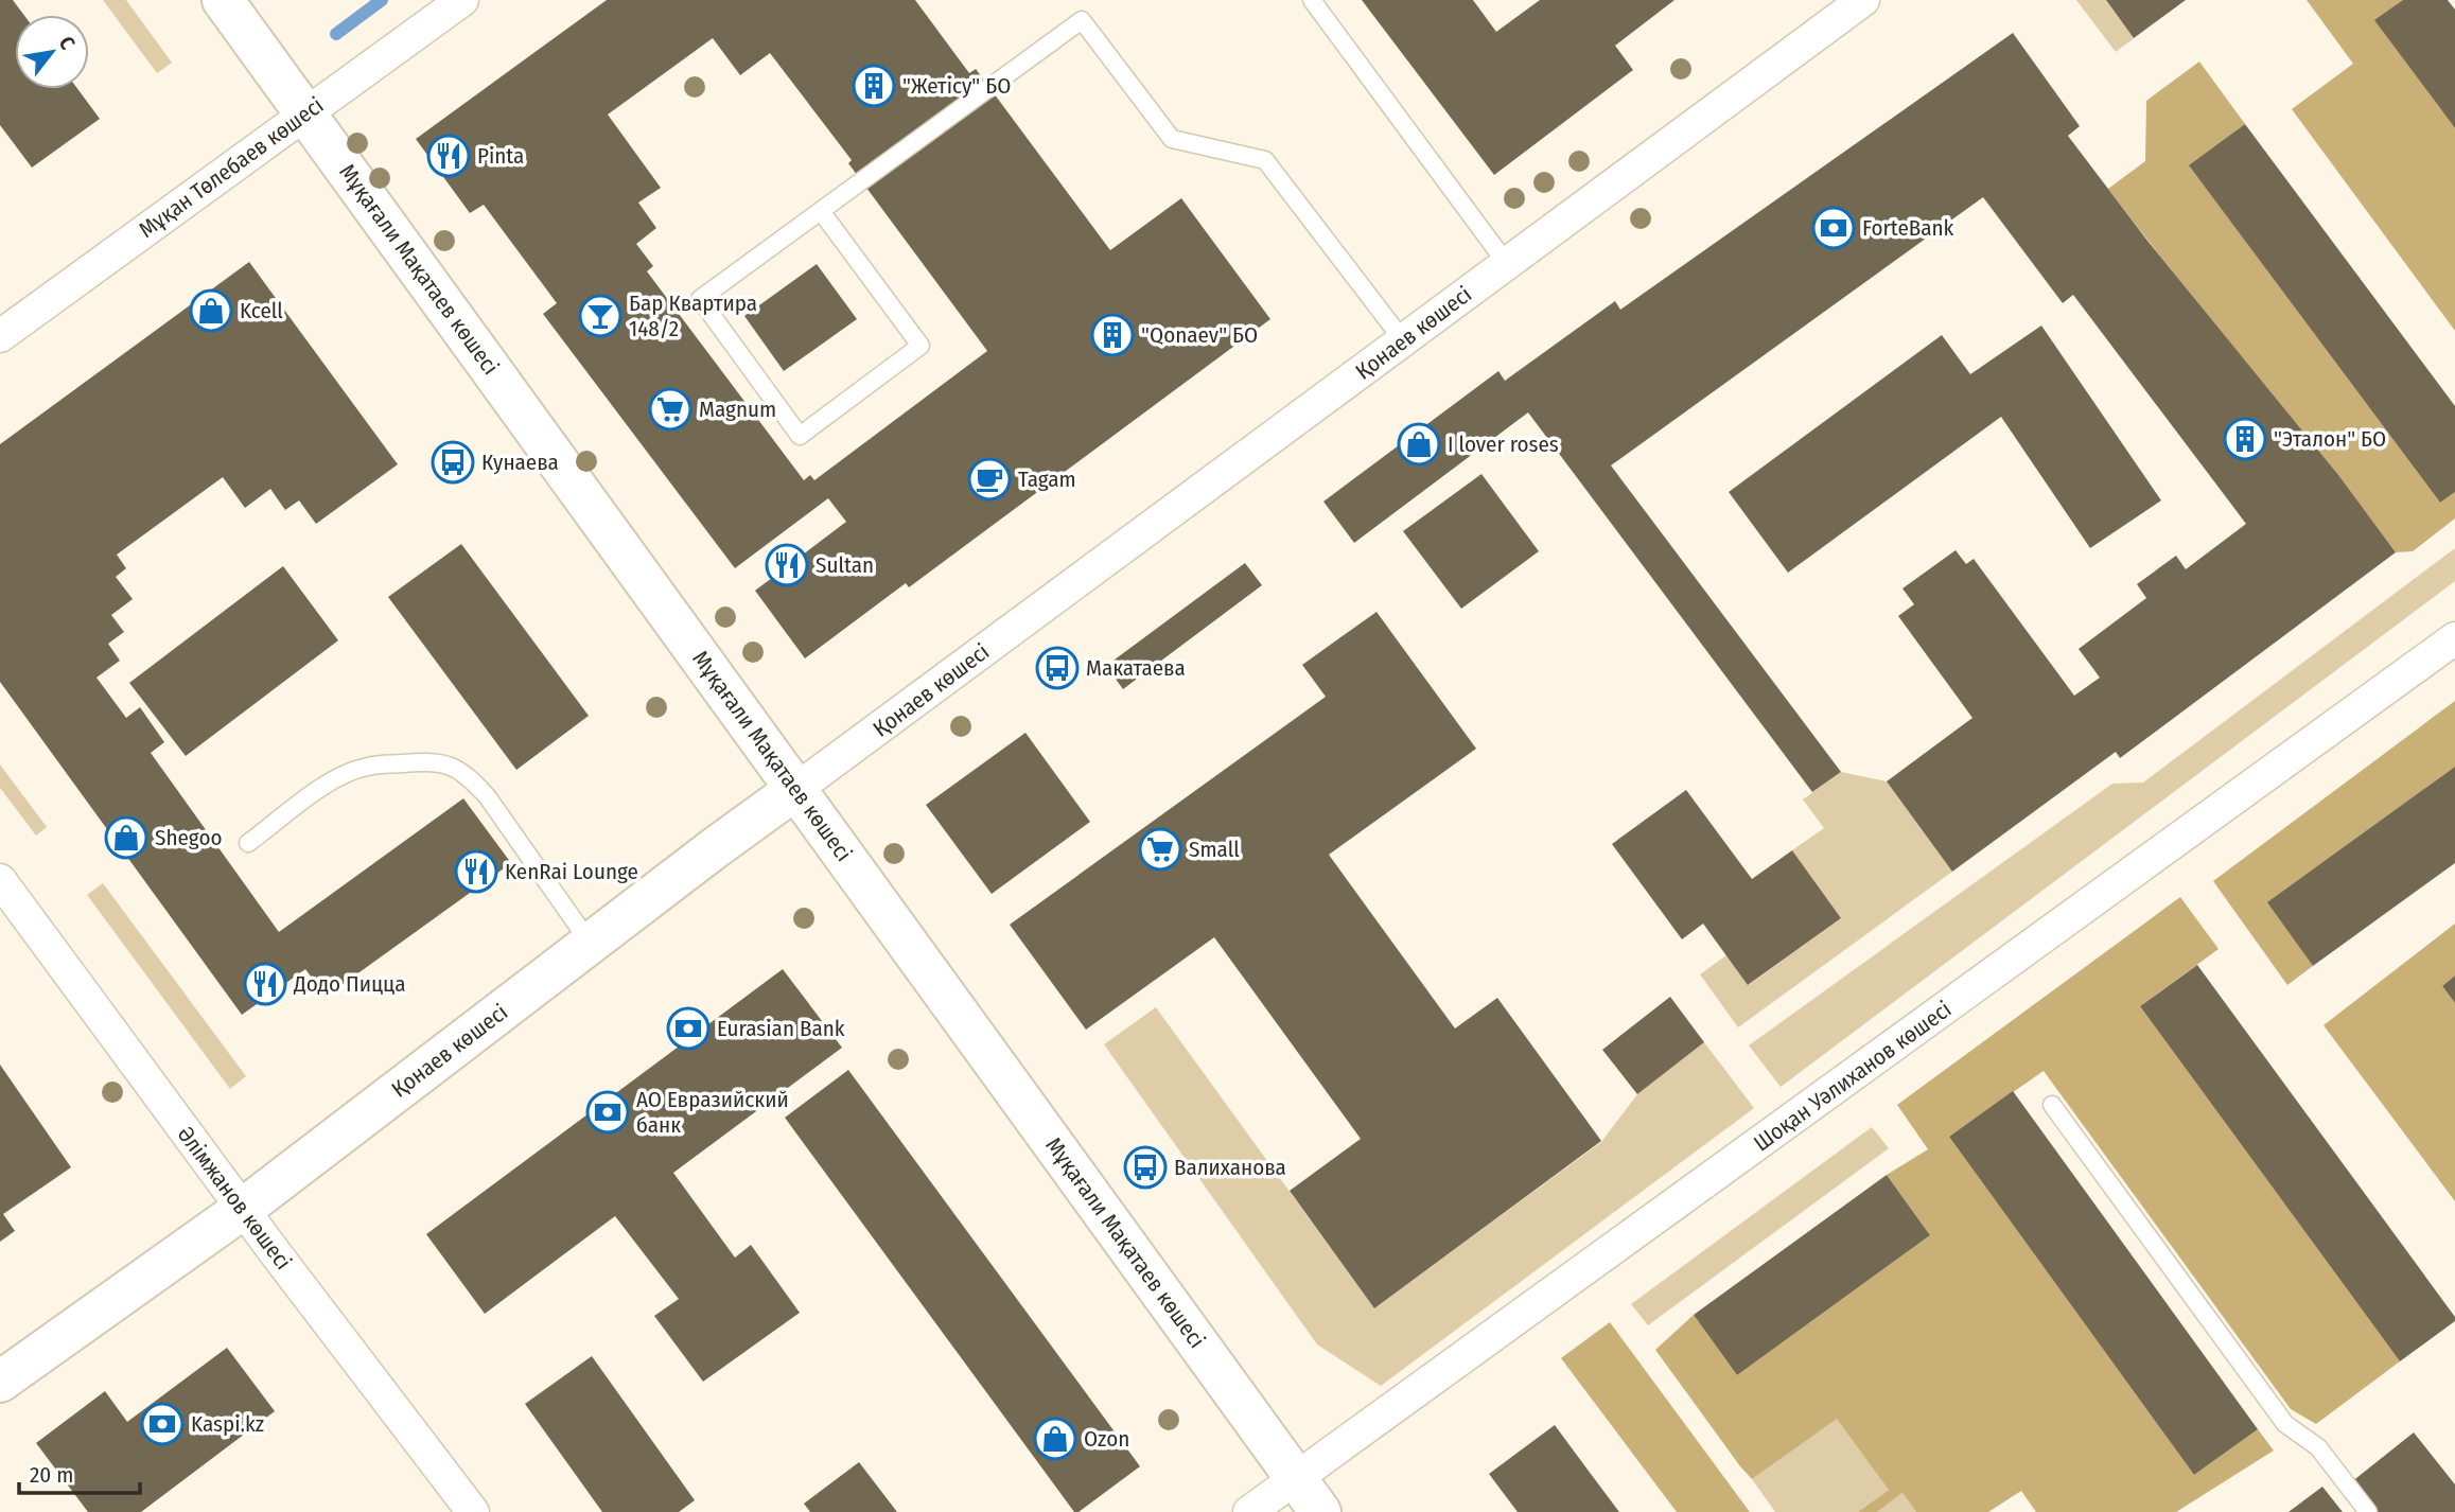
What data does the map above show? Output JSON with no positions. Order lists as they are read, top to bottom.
{
  "streets": {
    "main road": ["Мұқағали Мақатаев көшесі", "Қонаев көшесі"],
    "street": ["Мұқан Төлебаев көшесі", "Шоқан Уәлиханов көшесі", "Әлімжанов көшесі"]
  },
  "crossings": [
    ["Мұқан Төлебаев көшесі", "Мұқағали Мақатаев көшесі"],
    ["Мұқағали Мақатаев көшесі", "Қонаев көшесі"],
    ["Мұқағали Мақатаев көшесі", "Шоқан Уәлиханов көшесі"],
    ["Қонаев көшесі", "Әлімжанов көшесі"]
  ],
  "places": {
    "building": ["\"Жетісу\" БО", "\"Qonaev\" БО", "\"Эталон\" БО"],
    "restaurant": [
      "Pinta",
      "Sultan",
      "KenRai Lounge",
      "Додо Пицца"
    ],
    "bank": [
      "ForteBank",
      "Eurasian Bank",
      "АО Евразийский банк",
      "Kaspi.kz"
    ],
    "shop": [
      "Kcell",
      "I lover roses",
      "Shegoo",
      "Ozon"
    ],
    "bar": ["Бар Квартира 148/2"],
    "supermarket": ["Magnum", "Small"],
    "bus stop": ["Кунаева", "Макатаева", "Валиханова"],
    "cafe": ["Tagam"]
  },
  "scale_bar": "20 m",
  "north": "top right"
}
